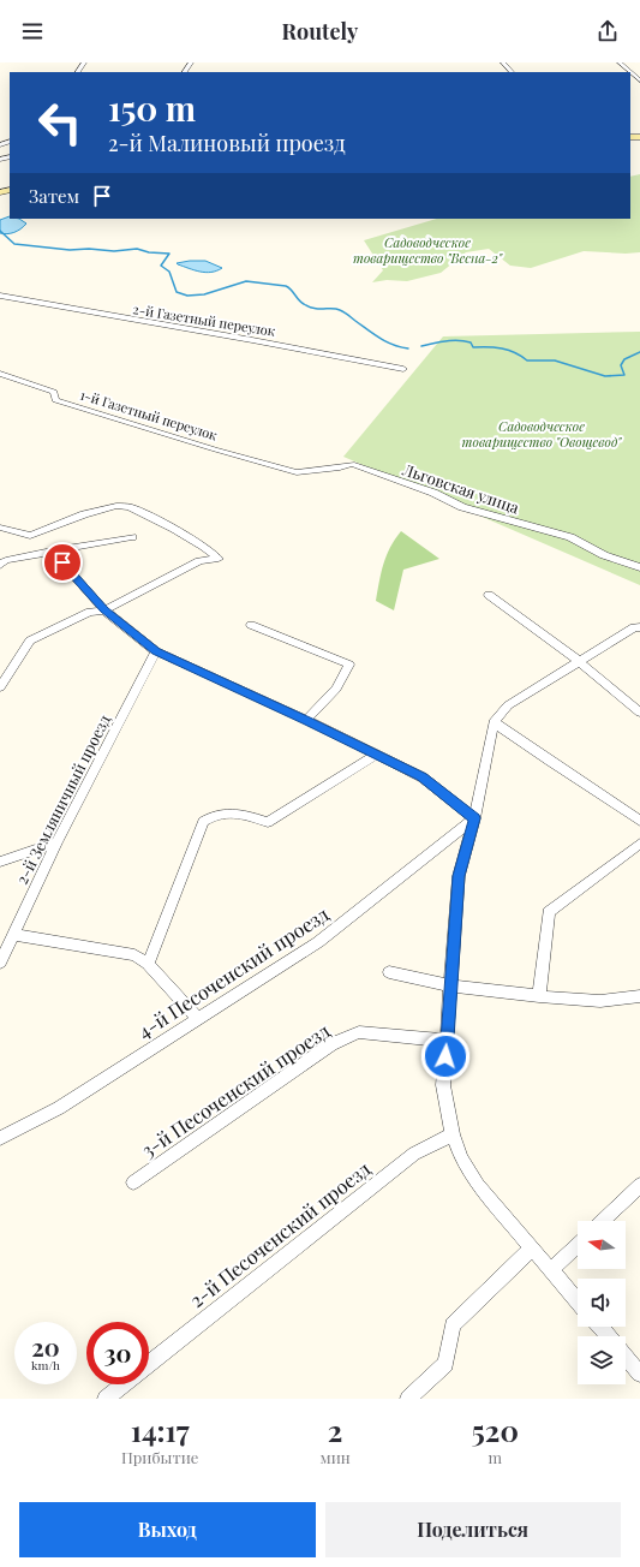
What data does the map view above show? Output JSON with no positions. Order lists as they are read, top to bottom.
{
  "streets": {
    "street": [
      "2-й Газетный переулок",
      "1-й Газетный переулок",
      "Льговская улица",
      "2-й Земляничный проезд",
      "4-й Песоченский проезд",
      "3-й Песоченский проезд",
      "2-й Песоченский проезд"
    ]
  },
  "crossings": [
    ["1-й Газетный переулок", "Льговская улица"]
  ],
  "parks": ["Садоводческое товарищество \"Весна-2\"", "Садоводческое товарищество \"Овощевод\""],
  "north": "left",
  "page": {
    "header": "Routely",
    "turn": ["150 m", "2-й Малиновый проезд"],
    "then": "Затем",
    "speed": "20 km/h",
    "limit": "30",
    "eta": [
      "14:17",
      "Прибытие",
      "2",
      "мин",
      "520",
      "m"
    ],
    "buttons": ["Выход", "Поделиться"]
  }
}
